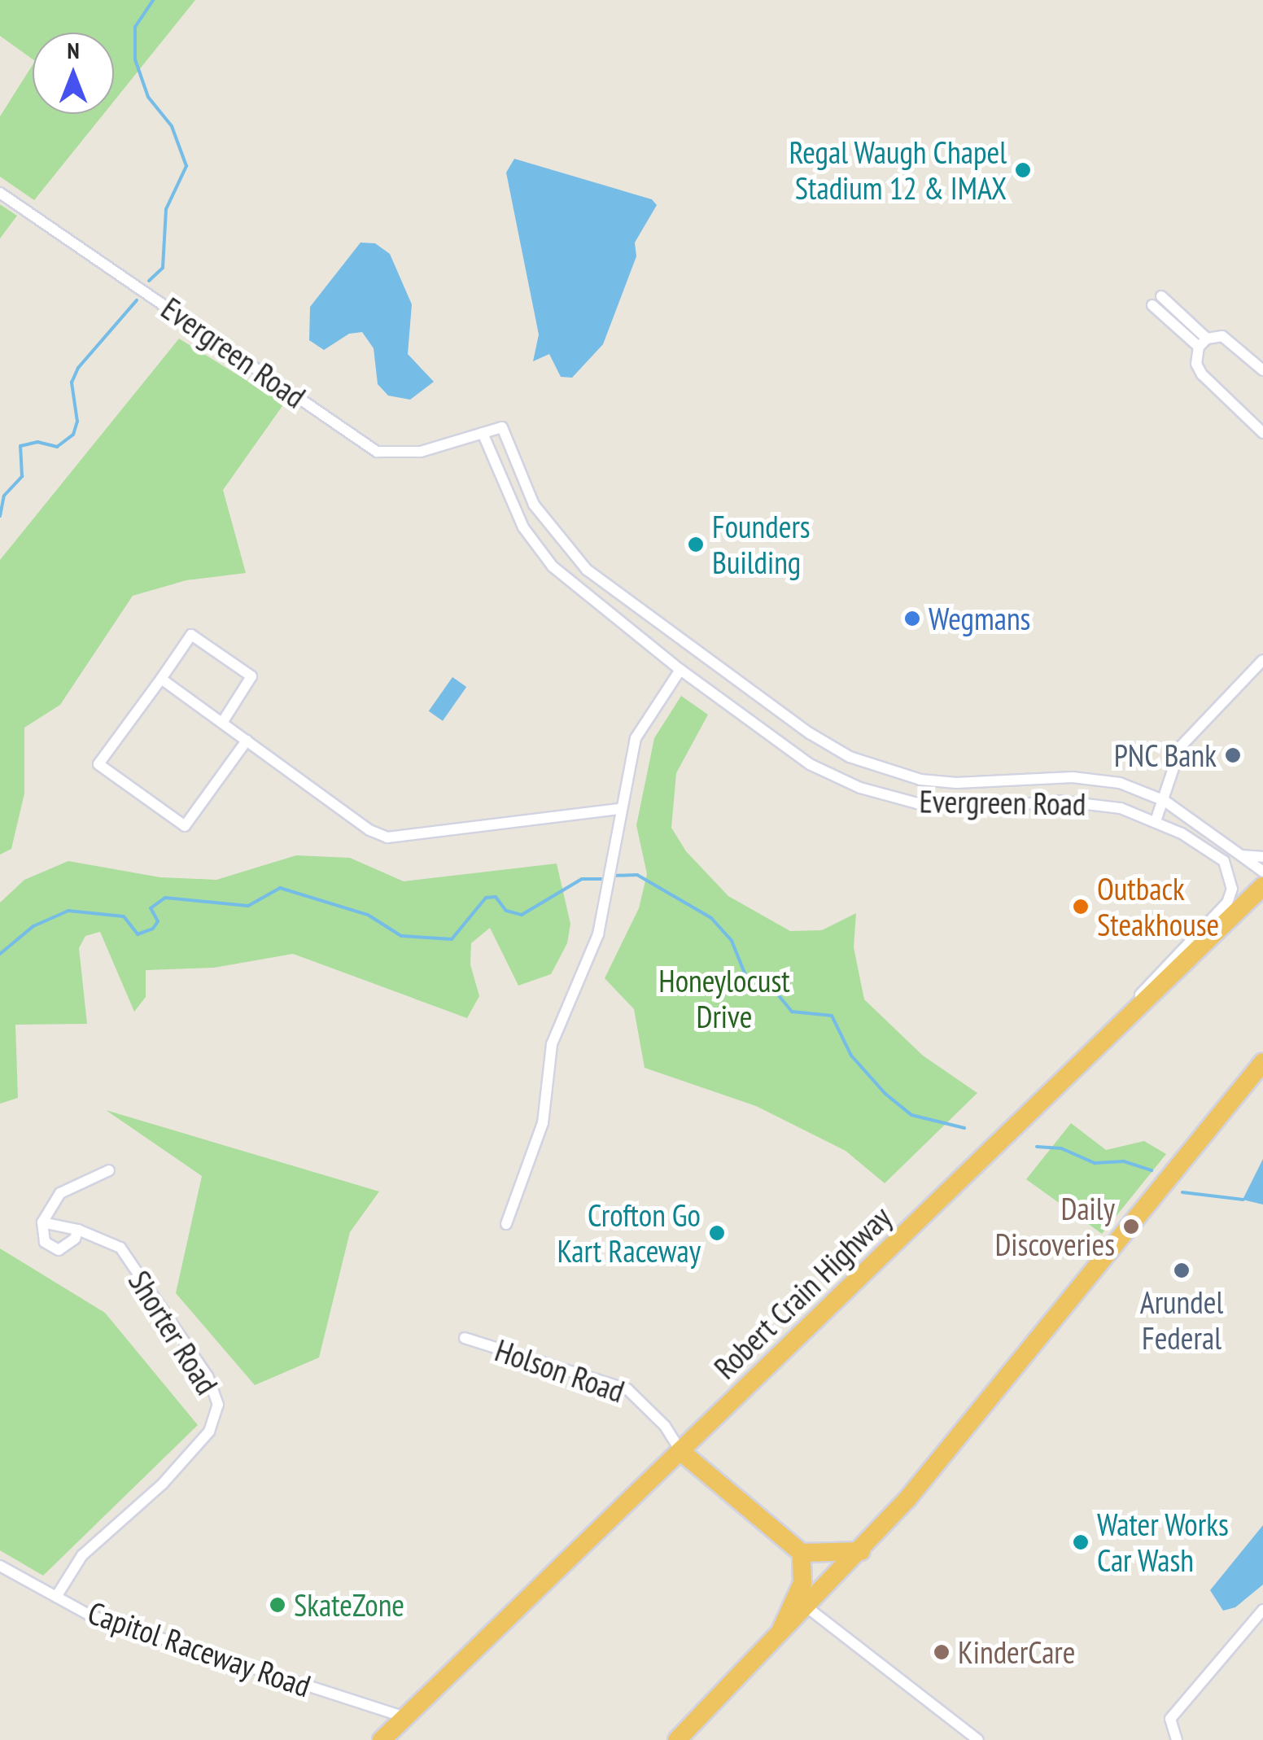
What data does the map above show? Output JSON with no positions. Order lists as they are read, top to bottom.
{
  "streets": {
    "highway": ["Robert Crain Highway"],
    "street": [
      "Evergreen Road",
      "Shorter Road",
      "Holson Road",
      "Capitol Raceway Road"
    ]
  },
  "crossings": [
    ["Evergreen Road", "Robert Crain Highway"],
    ["Robert Crain Highway", "Holson Road"],
    ["Robert Crain Highway", "Capitol Raceway Road"],
    ["Shorter Road", "Capitol Raceway Road"]
  ],
  "parks": ["Honeylocust Drive"],
  "places": [
    "Regal Waugh Chapel Stadium 12 & IMAX",
    "Founders Building",
    "Wegmans",
    "PNC Bank",
    "Outback Steakhouse",
    "Daily Discoveries",
    "Crofton Go Kart Raceway",
    "Arundel Federal",
    "Water Works Car Wash",
    "SkateZone",
    "KinderCare"
  ],
  "north": "top"
}
